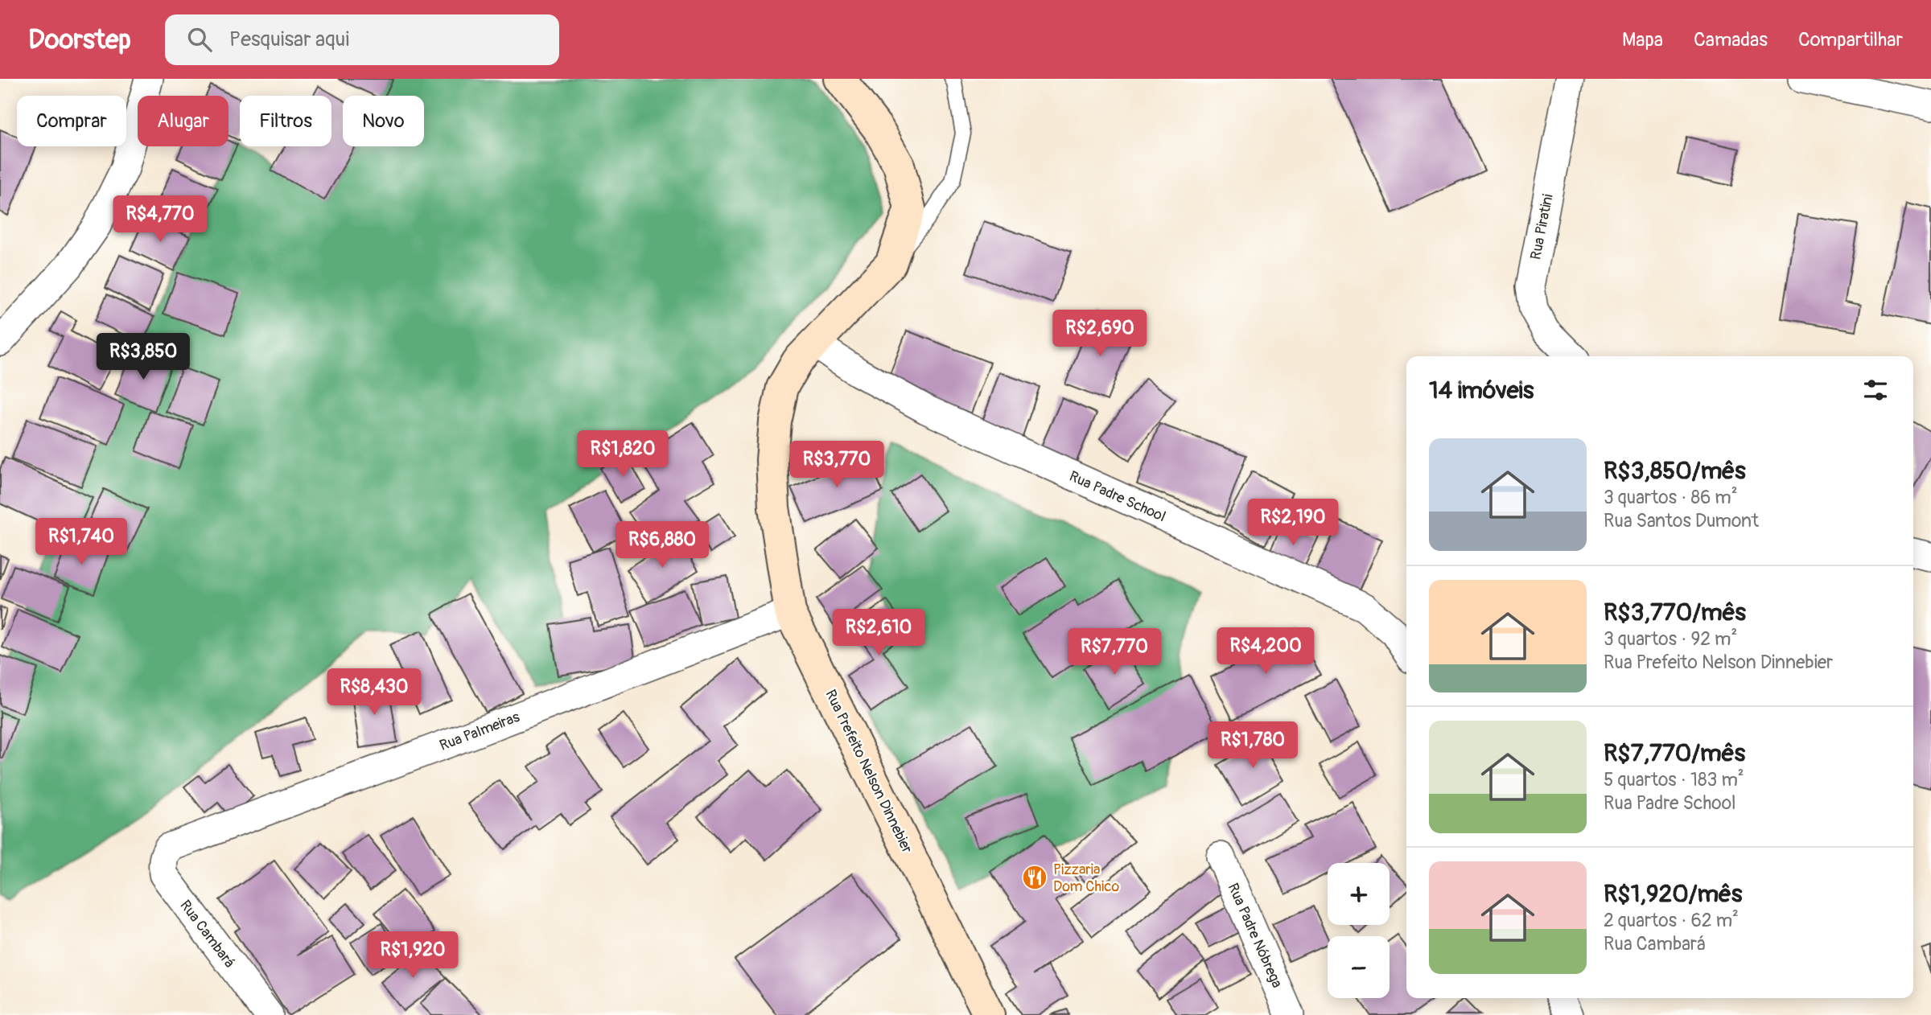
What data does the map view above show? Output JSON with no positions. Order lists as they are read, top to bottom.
{
  "streets": {
    "street": [
      "Rua Piratini",
      "Rua Padre School",
      "Rua Palmeiras",
      "Rua Prefeito Nelson Dinnebier",
      "Rua Cambará",
      "Rua Padre Nóbrega"
    ]
  },
  "crossings": [
    ["Rua Padre School", "Rua Prefeito Nelson Dinnebier"],
    ["Rua Palmeiras", "Rua Prefeito Nelson Dinnebier"],
    ["Rua Palmeiras", "Rua Cambará"]
  ],
  "places": {
    "restaurant": ["Pizzaria Dom Chico"]
  },
  "page": {
    "header": "Doorstep",
    "search": "Pesquisar aqui",
    "nav": ["Mapa", "Camadas", "Compartilhar"],
    "chip": [
      "Comprar",
      "Alugar",
      "Filtros",
      "Novo"
    ],
    "price": [
      "R$4,770",
      "R$2,690",
      "R$3,850",
      "R$1,820",
      "R$3,770",
      "R$2,190",
      "R$1,740",
      "R$6,880",
      "R$2,610",
      "R$4,200",
      "R$7,770",
      "R$8,430",
      "R$1,780",
      "R$1,920"
    ],
    "heading": "14 imóveis",
    "list": [
      {
        "name": "R$3,850/mês",
        "note": "3 quartos · 86 m² · Rua Santos Dumont"
      },
      {
        "name": "R$3,770/mês",
        "note": "3 quartos · 92 m² · Rua Prefeito Nelson Dinnebier"
      },
      {
        "name": "R$7,770/mês",
        "note": "5 quartos · 183 m² · Rua Padre School"
      },
      {
        "name": "R$1,920/mês",
        "note": "2 quartos · 62 m² · Rua Cambará"
      }
    ],
    "map_buttons": ["+", "−"]
  }
}
